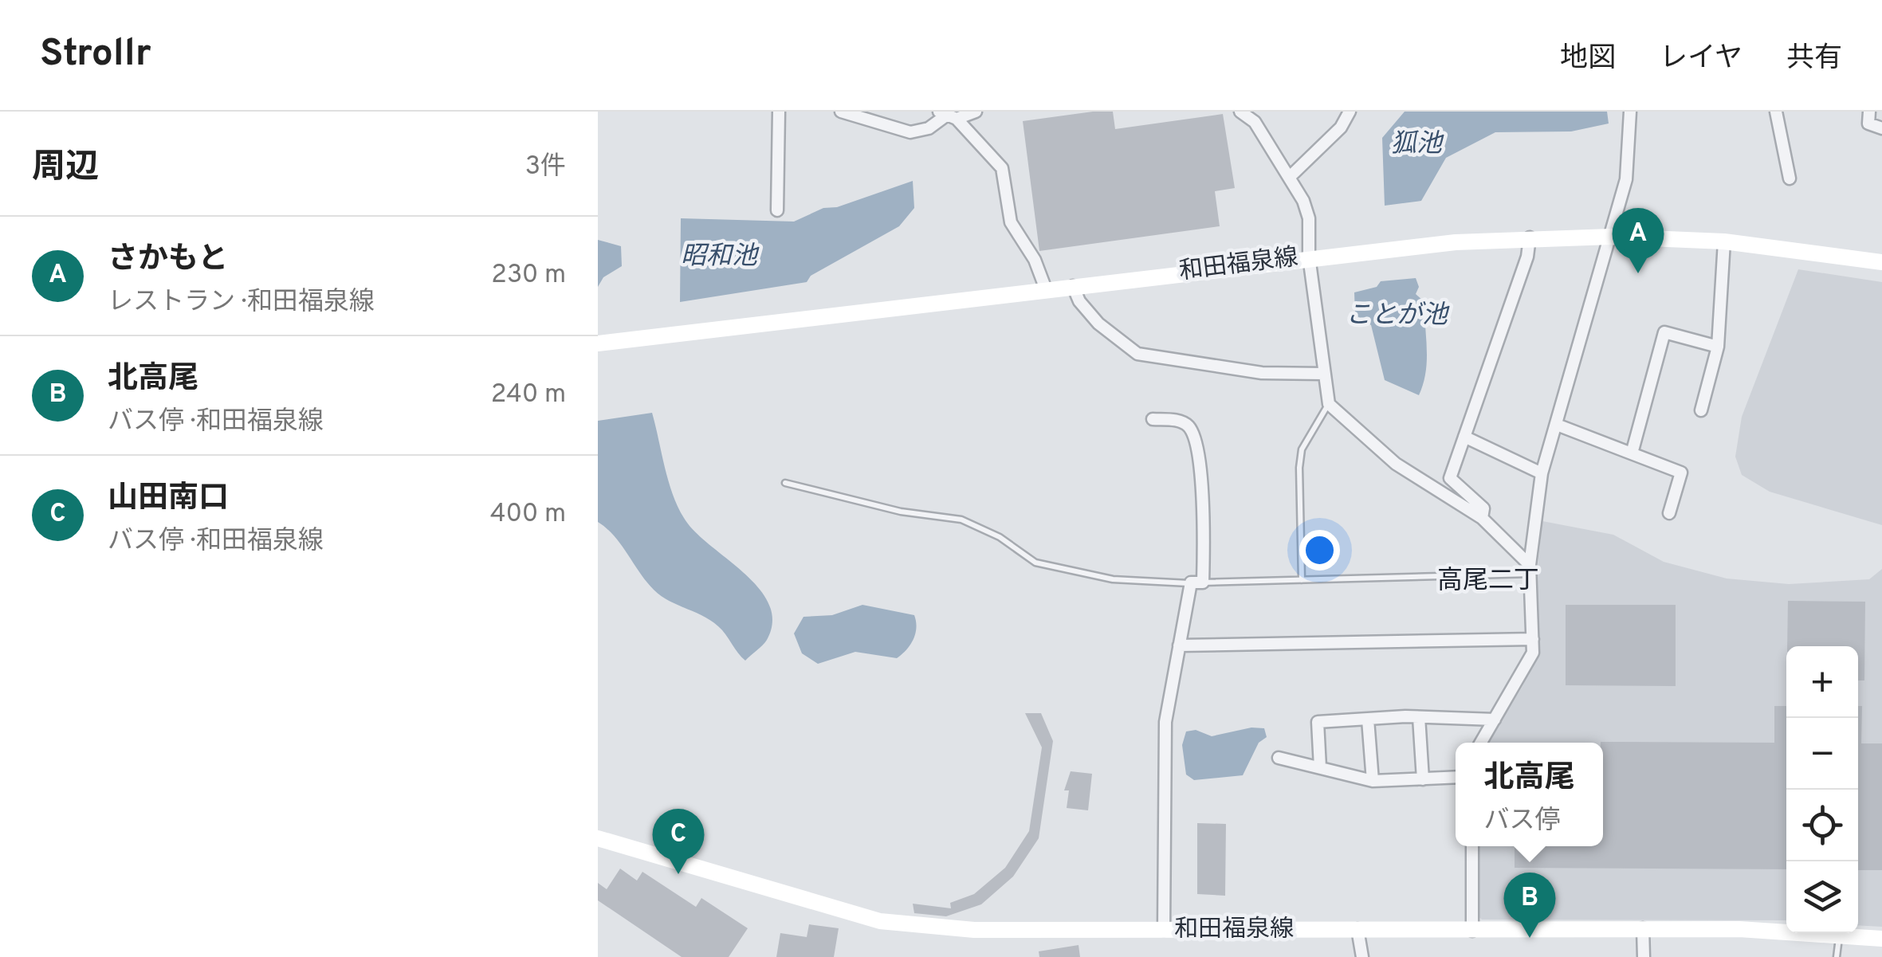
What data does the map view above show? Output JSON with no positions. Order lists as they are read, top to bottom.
{
  "streets": {
    "main road": ["和田福泉線"]
  },
  "districts": ["高尾二丁"],
  "water": ["狐池", "昭和池", "ことが池"],
  "page": {
    "header": "Strollr",
    "nav": ["地図", "レイヤ", "共有"],
    "heading": ["周辺", "3件"],
    "pins": ["A", "C", "B"],
    "list": [
      {
        "mark": "A",
        "name": "さかもと",
        "note": "レストラン · 和田福泉線",
        "value": "230 m"
      },
      {
        "mark": "B",
        "name": "北高尾",
        "note": "バス停 · 和田福泉線",
        "value": "240 m"
      },
      {
        "mark": "C",
        "name": "山田南口",
        "note": "バス停 · 和田福泉線",
        "value": "400 m"
      }
    ],
    "map_buttons": ["+", "−"],
    "popup": ["北高尾", "バス停"]
  }
}
